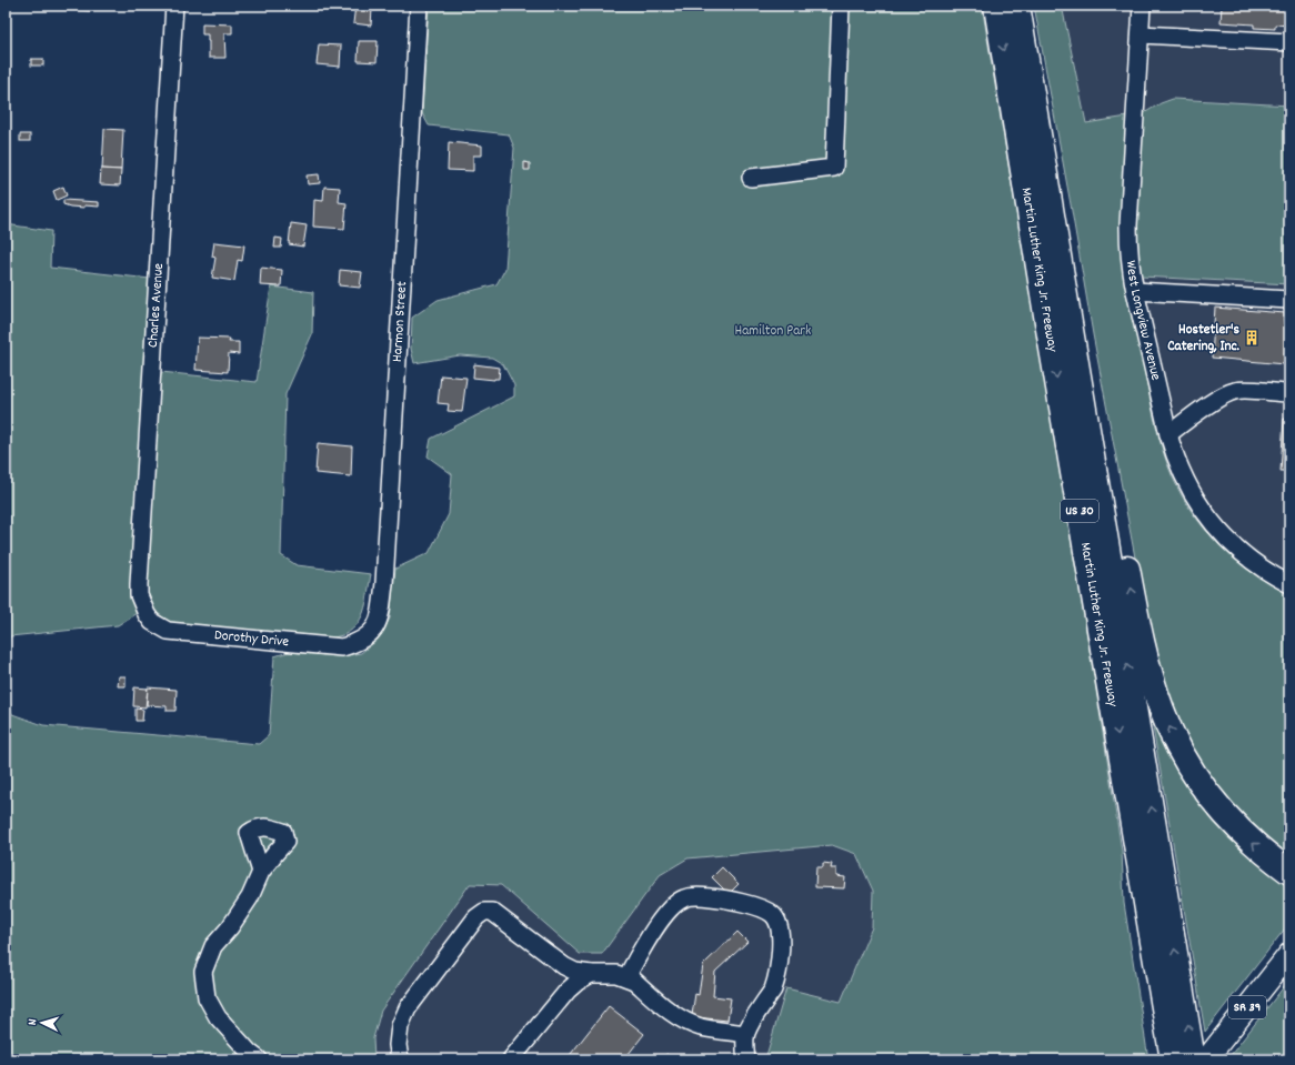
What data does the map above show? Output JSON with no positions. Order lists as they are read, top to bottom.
{
  "streets": {
    "highway": ["Martin Luther King Jr. Freeway", "US 30"],
    "main road": ["SR 39"],
    "street": [
      "Charles Avenue",
      "West Longview Avenue",
      "Harmon Street",
      "Dorothy Drive"
    ]
  },
  "crossings": [
    ["Charles Avenue", "Dorothy Drive"],
    ["Harmon Street", "Dorothy Drive"]
  ],
  "parks": ["Hamilton Park"],
  "places": {
    "building": ["Hostetler's Catering, Inc."]
  },
  "north": "left"
}
